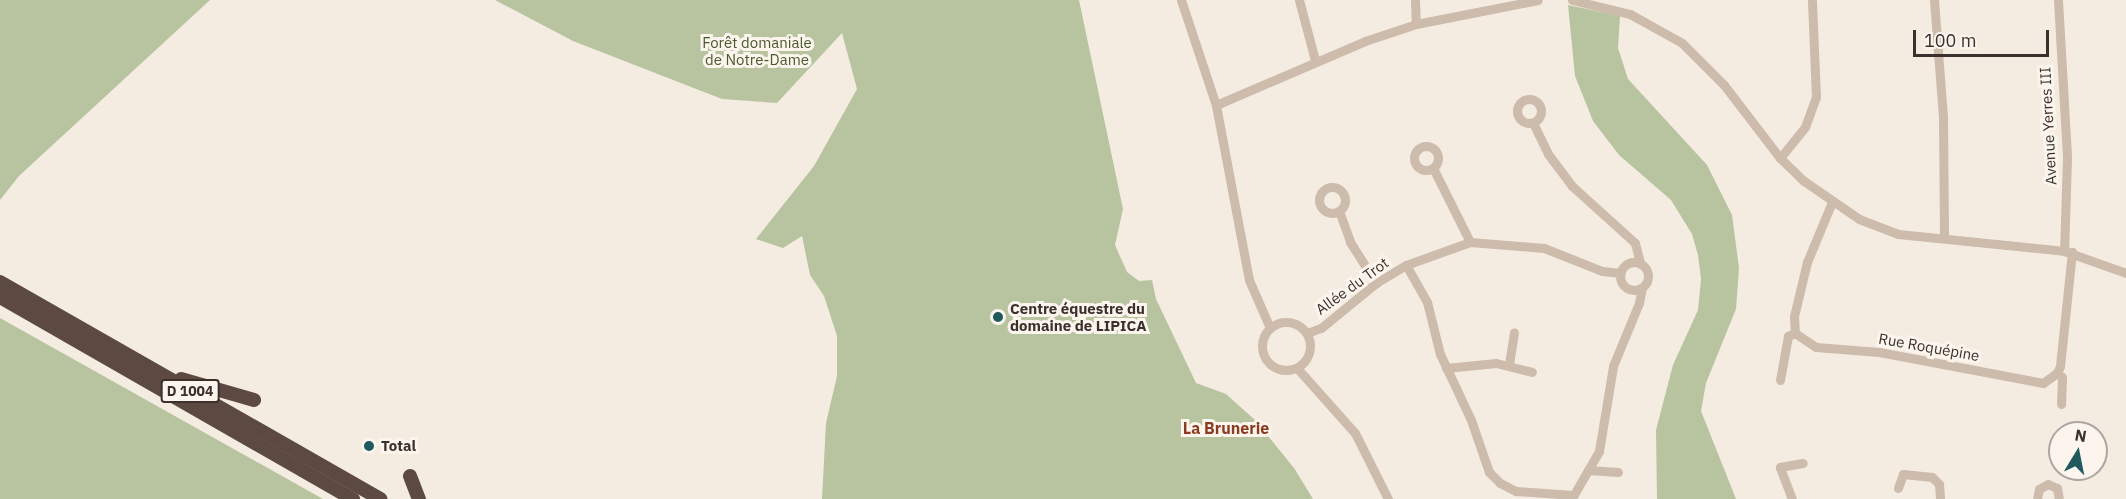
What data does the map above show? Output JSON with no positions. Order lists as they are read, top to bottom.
{
  "streets": {
    "highway": ["D 1004"],
    "street": ["Avenue Yerres III", "Allée du Trot", "Rue Roquépine"]
  },
  "districts": ["La Brunerie"],
  "parks": ["Forêt domaniale de Notre-Dame"],
  "places": ["Centre équestre du domaine de LIPICA", "Total"],
  "scale_bar": "100 m",
  "north": "top"
}
